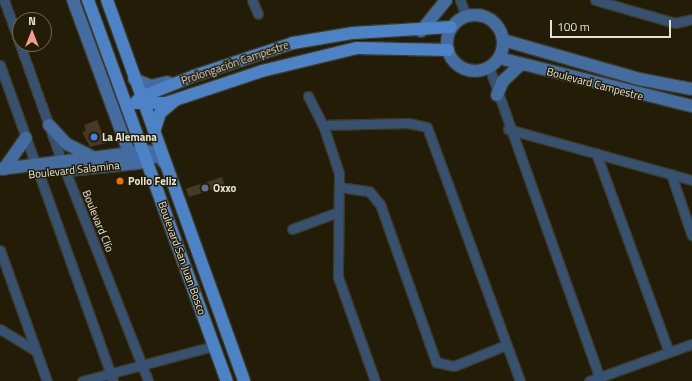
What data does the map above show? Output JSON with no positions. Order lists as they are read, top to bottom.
{
  "streets": {
    "main road": ["Prolongación Campestre", "Boulevard San Juan Bosco"],
    "street": ["Boulevard Campestre", "Boulevard Salamina", "Boulevard Clío"]
  },
  "crossings": [
    ["Prolongación Campestre", "Boulevard Campestre"],
    ["Prolongación Campestre", "Boulevard San Juan Bosco"],
    ["Boulevard Salamina", "Boulevard Clío"],
    ["Boulevard Salamina", "Boulevard San Juan Bosco"]
  ],
  "places": ["La Alemana", "Pollo Feliz", "Oxxo"],
  "scale_bar": "100 m",
  "north": "top"
}
